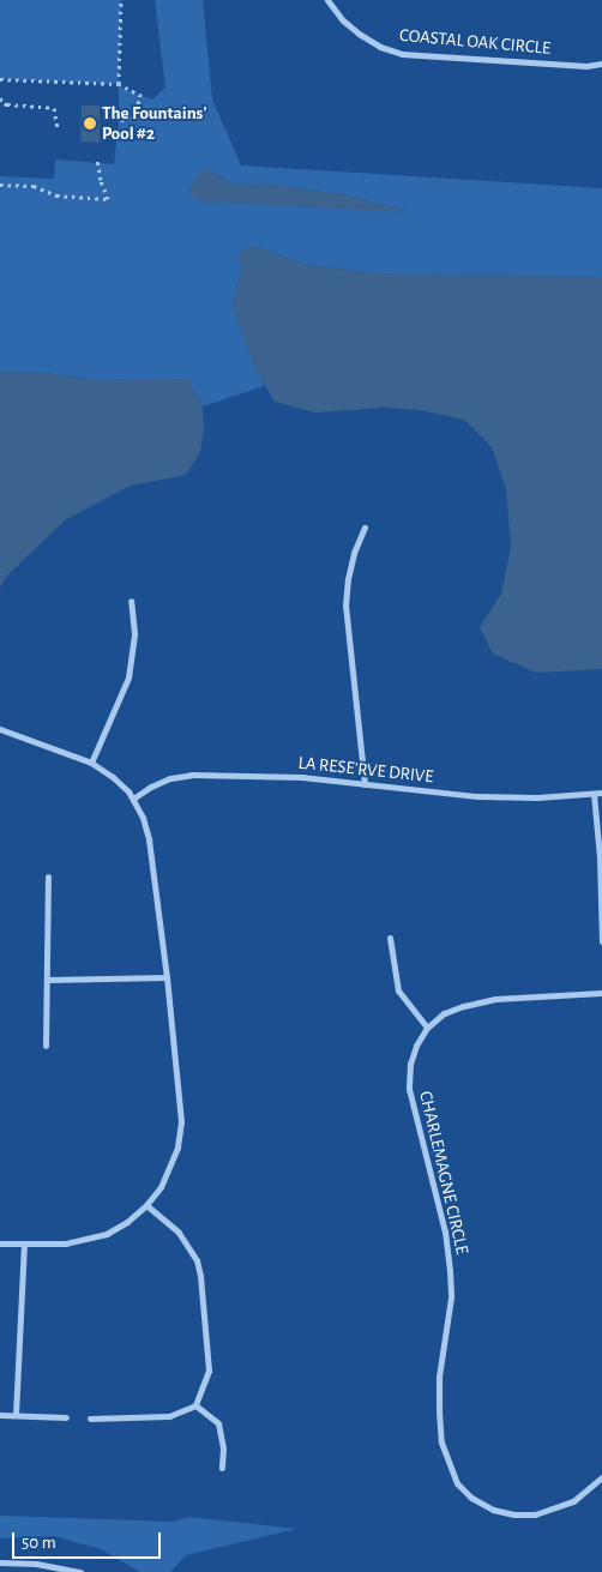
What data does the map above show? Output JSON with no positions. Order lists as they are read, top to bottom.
{
  "streets": {
    "street": ["COASTAL OAK CIRCLE", "LA RESE'RVE DRIVE", "CHARLEMAGNE CIRCLE"]
  },
  "places": ["The Fountains' Pool #2"],
  "scale_bar": "50 m"
}
